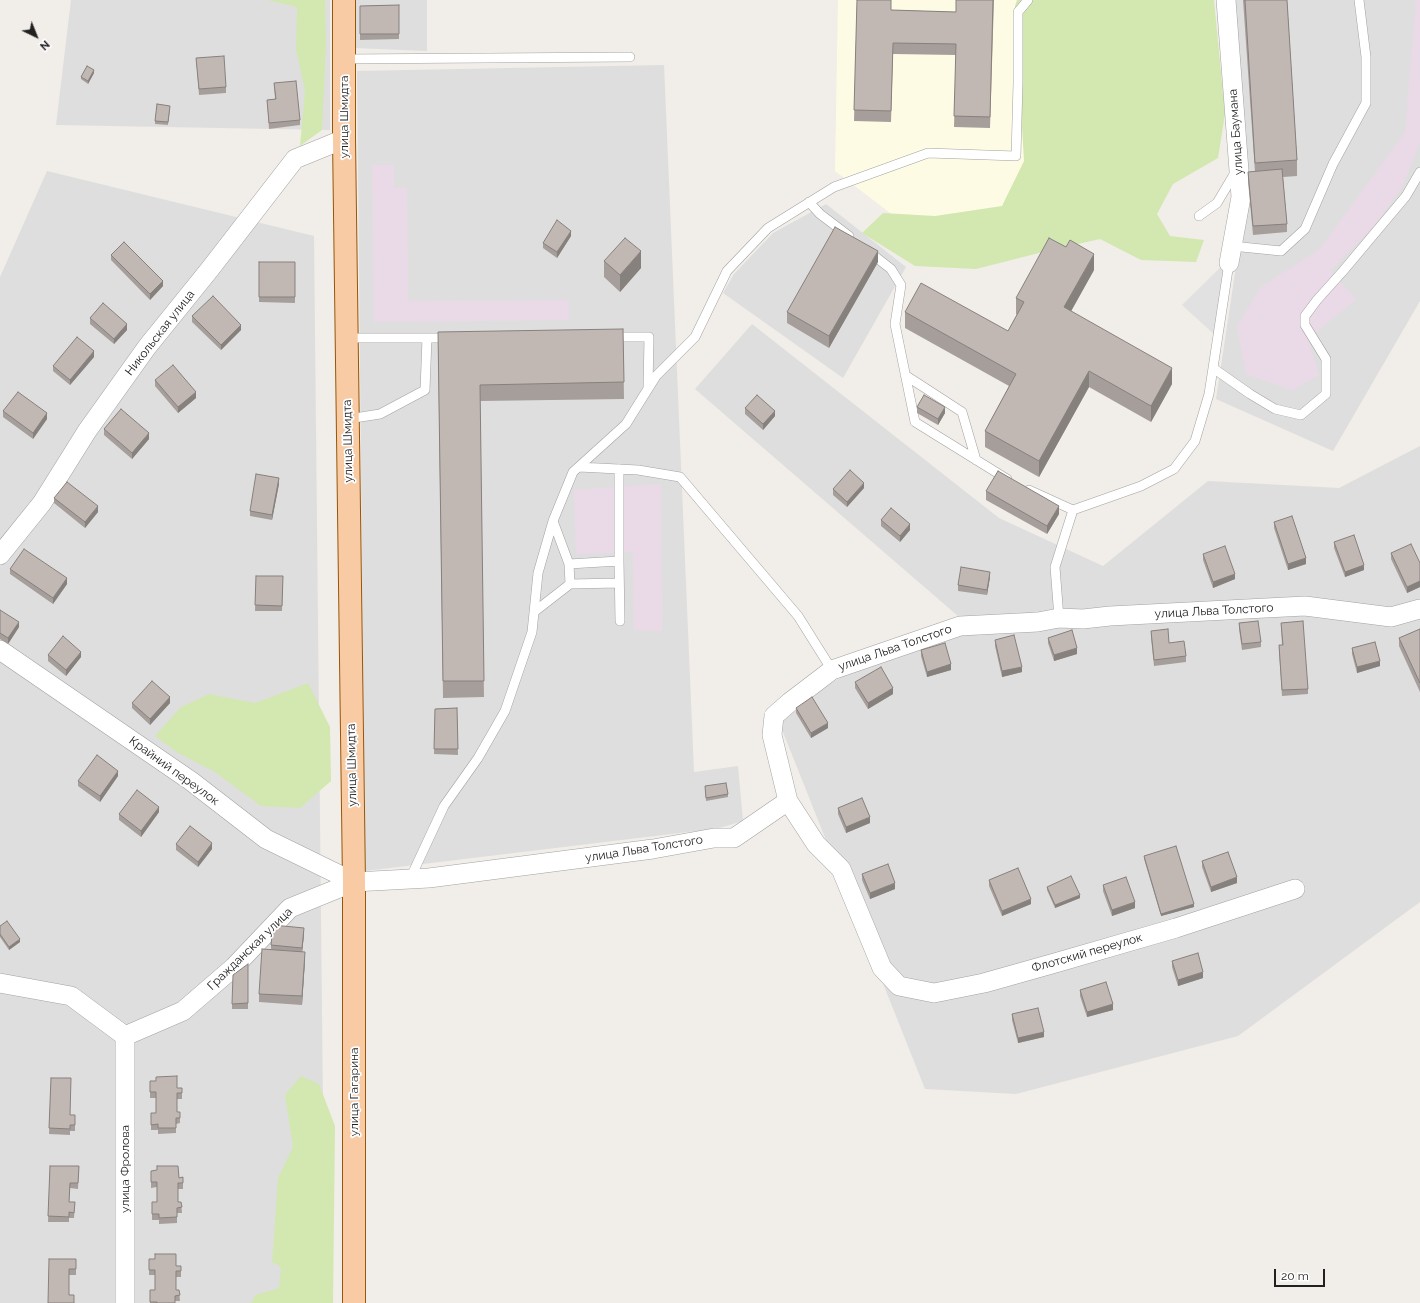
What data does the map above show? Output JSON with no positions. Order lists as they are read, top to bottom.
{
  "streets": {
    "main road": ["улица Шмидта", "улица Гагарина"],
    "street": [
      "улица Баумана",
      "Никольская улица",
      "улица Льва Толстого",
      "Крайний переулок",
      "Гражданская улица",
      "Флотский переулок",
      "улица Фролова"
    ]
  },
  "crossings": [
    ["улица Шмидта", "Никольская улица"],
    ["улица Шмидта", "улица Льва Толстого"],
    ["улица Шмидта", "Крайний переулок"],
    ["улица Шмидта", "Гражданская улица"],
    ["улица Шмидта", "улица Гагарина"],
    ["улица Льва Толстого", "Крайний переулок"],
    ["улица Льва Толстого", "Гражданская улица"],
    ["улица Льва Толстого", "Флотский переулок"],
    ["улица Льва Толстого", "улица Гагарина"],
    ["Крайний переулок", "Гражданская улица"],
    ["Крайний переулок", "улица Гагарина"],
    ["Гражданская улица", "улица Гагарина"],
    ["Гражданская улица", "улица Фролова"]
  ],
  "scale_bar": "20 m",
  "north": "bottom right"
}
